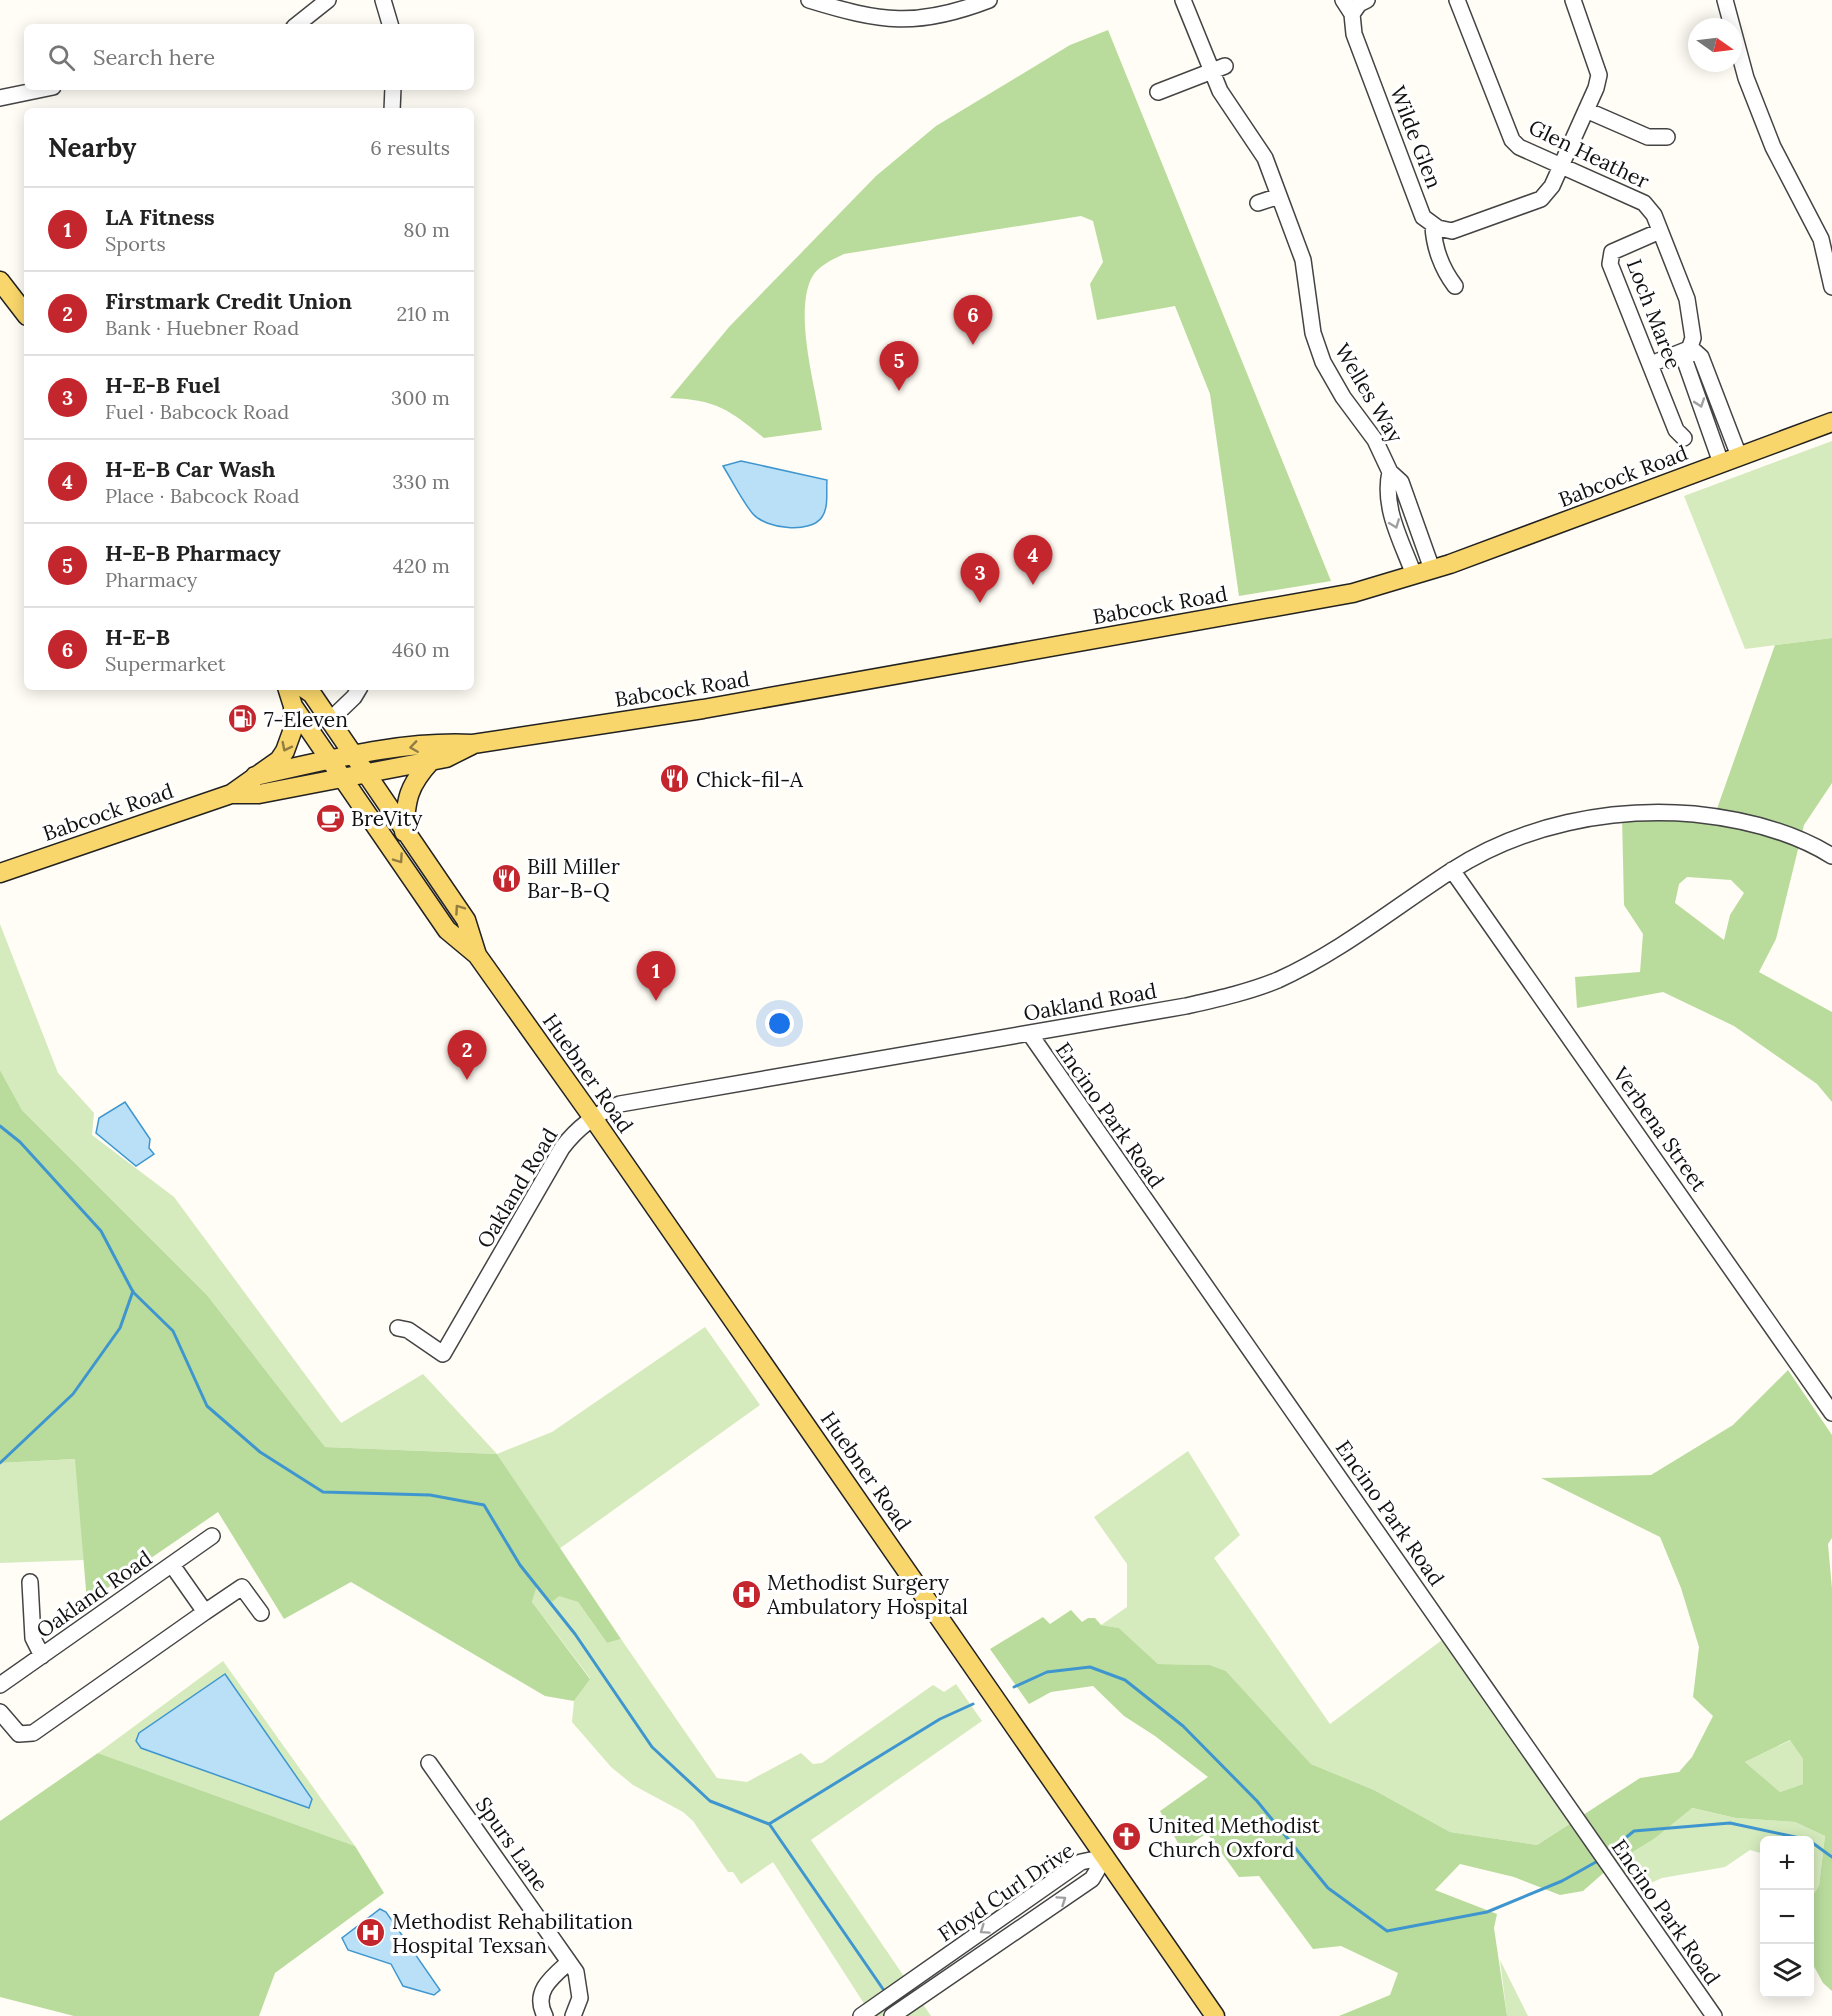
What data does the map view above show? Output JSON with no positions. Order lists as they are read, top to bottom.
{
  "streets": {
    "main road": ["Babcock Road", "Huebner Road"],
    "street": [
      "Wilde Glen",
      "Glen Heather",
      "Loch Maree",
      "Welles Way",
      "Oakland Road",
      "Encino Park Road",
      "Verbena Street",
      "Spurs Lane",
      "Floyd Curl Drive"
    ]
  },
  "crossings": [
    ["Glen Heather", "Loch Maree"],
    ["Glen Heather", "Babcock Road"],
    ["Welles Way", "Babcock Road"],
    ["Babcock Road", "Huebner Road"],
    ["Oakland Road", "Huebner Road"],
    ["Oakland Road", "Encino Park Road"],
    ["Oakland Road", "Verbena Street"],
    ["Huebner Road", "Floyd Curl Drive"]
  ],
  "places": {
    "fuel station": ["7-Eleven"],
    "restaurant": ["Chick-fil-A", "Bill Miller Bar-B-Q"],
    "cafe": ["BreVity"],
    "hospital": ["Methodist Surgery Ambulatory Hospital", "Methodist Rehabilitation Hospital Texsan"],
    "church": ["United Methodist Church Oxford"]
  },
  "north": "right",
  "page": {
    "search": "Search here",
    "heading": ["Nearby", "6 results"],
    "list": [
      {
        "mark": "1",
        "name": "LA Fitness",
        "note": "Sports",
        "value": "80 m"
      },
      {
        "mark": "2",
        "name": "Firstmark Credit Union",
        "note": "Bank · Huebner Road",
        "value": "210 m"
      },
      {
        "mark": "3",
        "name": "H-E-B Fuel",
        "note": "Fuel · Babcock Road",
        "value": "300 m"
      },
      {
        "mark": "4",
        "name": "H-E-B Car Wash",
        "note": "Place · Babcock Road",
        "value": "330 m"
      },
      {
        "mark": "5",
        "name": "H-E-B Pharmacy",
        "note": "Pharmacy",
        "value": "420 m"
      },
      {
        "mark": "6",
        "name": "H-E-B",
        "note": "Supermarket",
        "value": "460 m"
      }
    ],
    "pins": [
      "6",
      "5",
      "4",
      "3",
      "1",
      "2"
    ],
    "map_buttons": ["+", "−"]
  }
}
